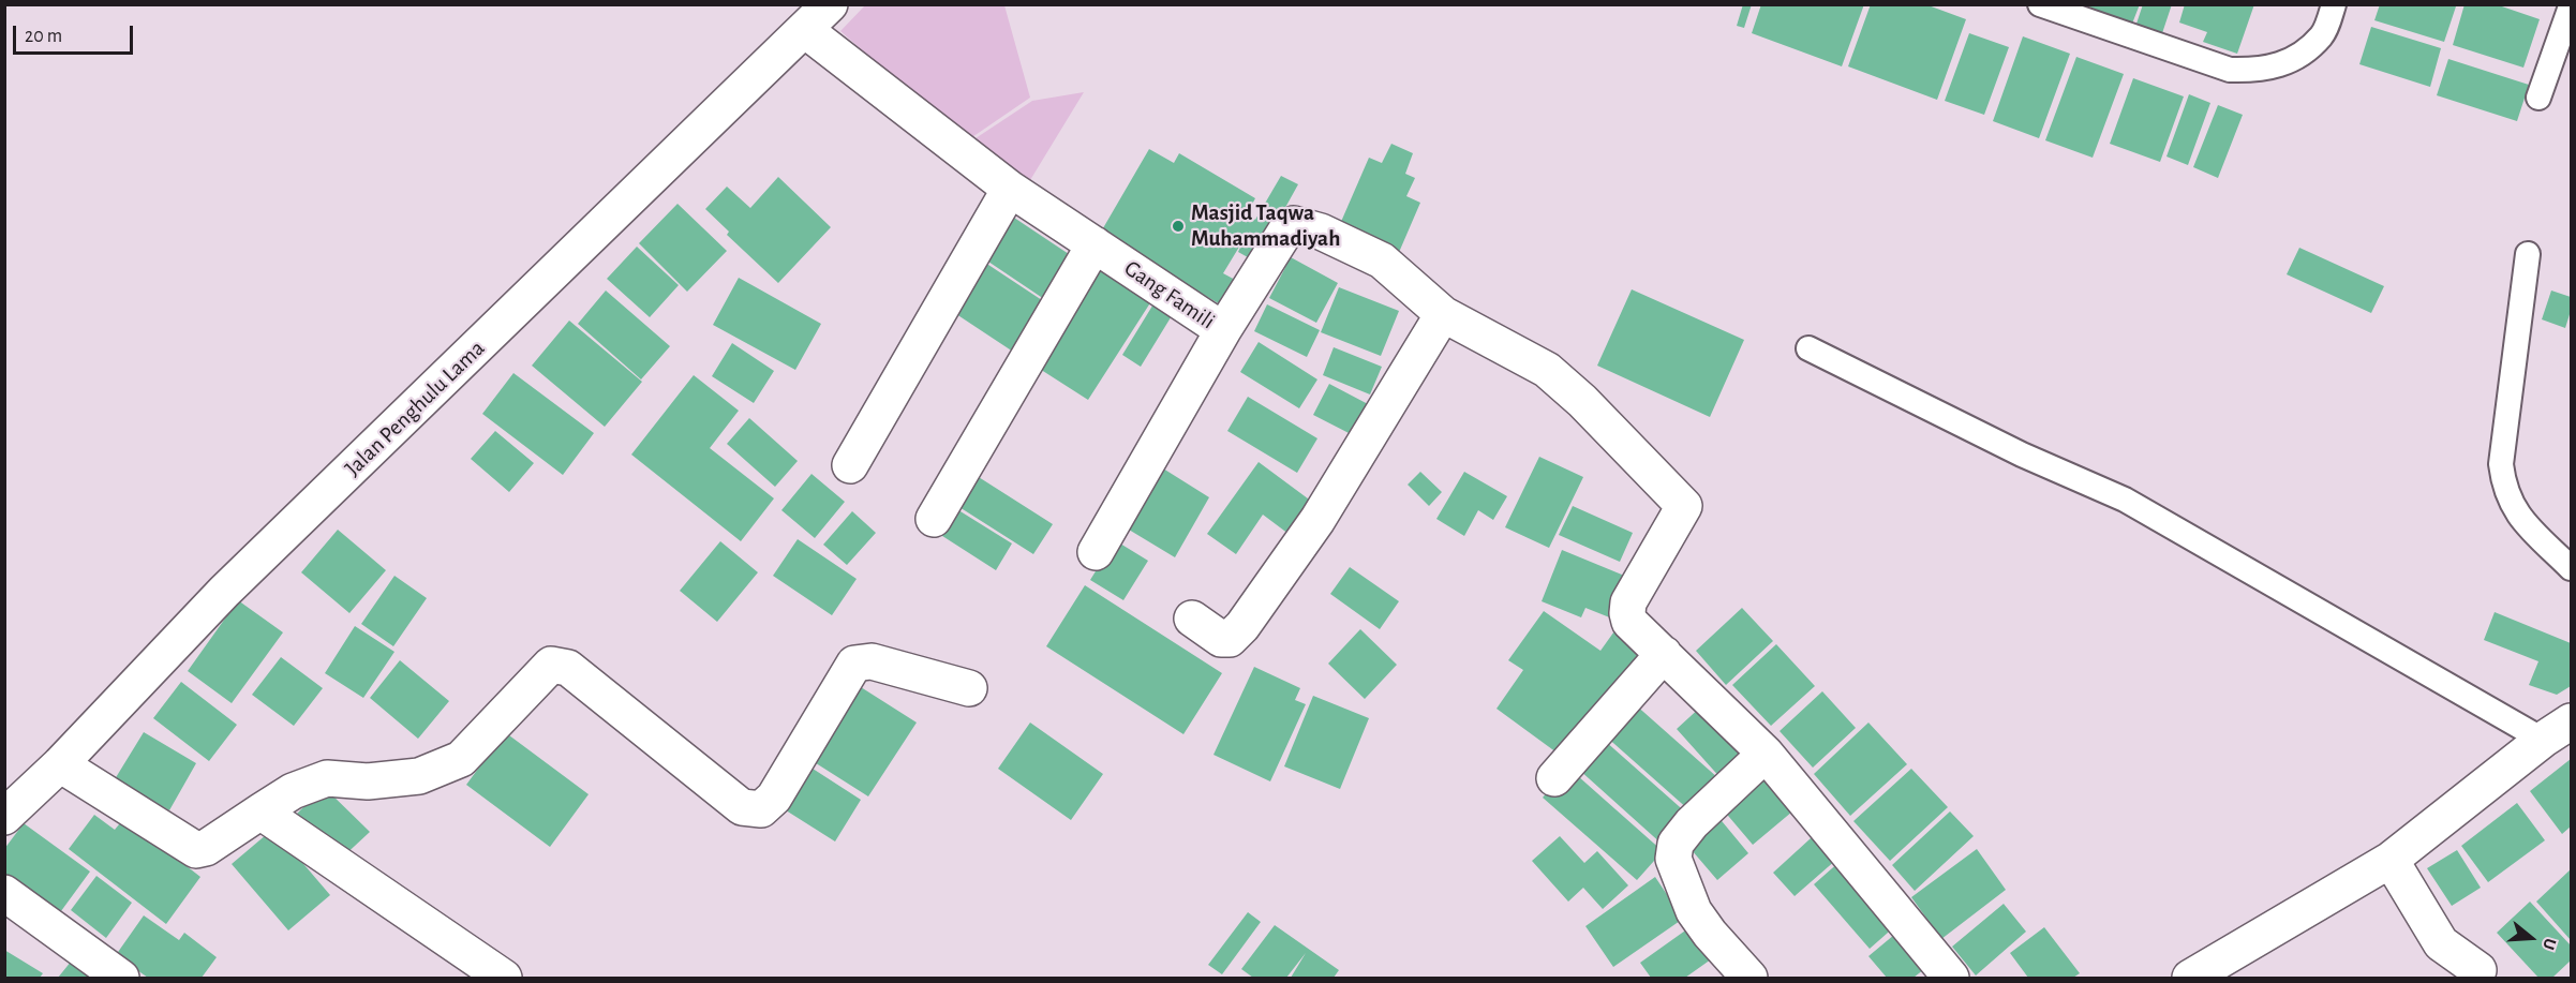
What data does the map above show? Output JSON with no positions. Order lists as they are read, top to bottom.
{
  "streets": {
    "street": ["Gang Famili", "Jalan Penghulu Lama"]
  },
  "crossings": [
    ["Gang Famili", "Jalan Penghulu Lama"]
  ],
  "places": ["Masjid Taqwa Muhammadiyah"],
  "scale_bar": "20 m",
  "north": "right"
}
